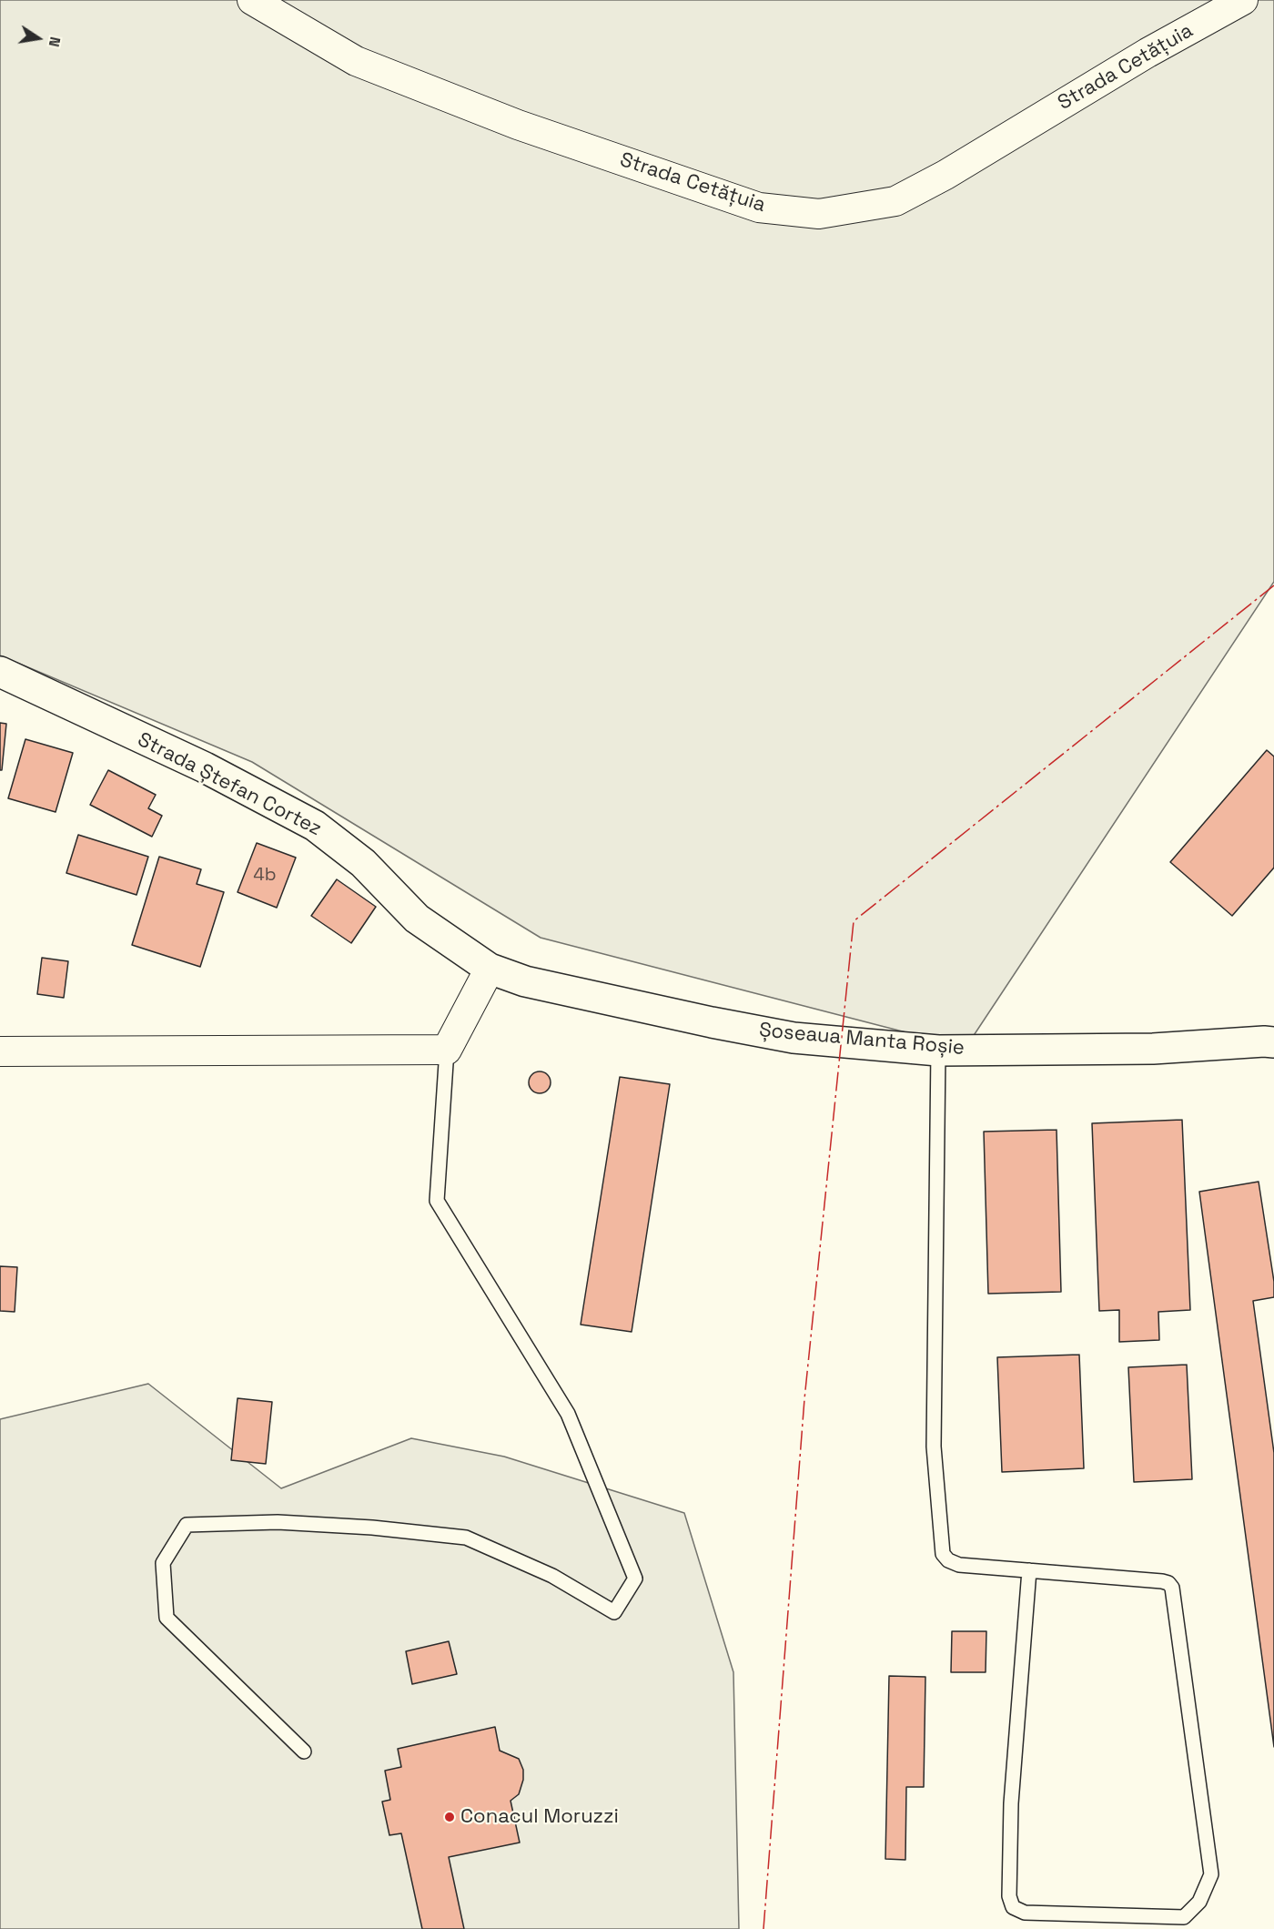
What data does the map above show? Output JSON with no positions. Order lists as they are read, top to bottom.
{
  "streets": {
    "street": ["Strada Cetățuia", "Strada Ștefan Cortez", "Șoseaua Manta Roșie"]
  },
  "crossings": [
    ["Strada Ștefan Cortez", "Șoseaua Manta Roșie"]
  ],
  "places": ["Conacul Moruzzi"],
  "house_numbers": ["4b"],
  "north": "right"
}
